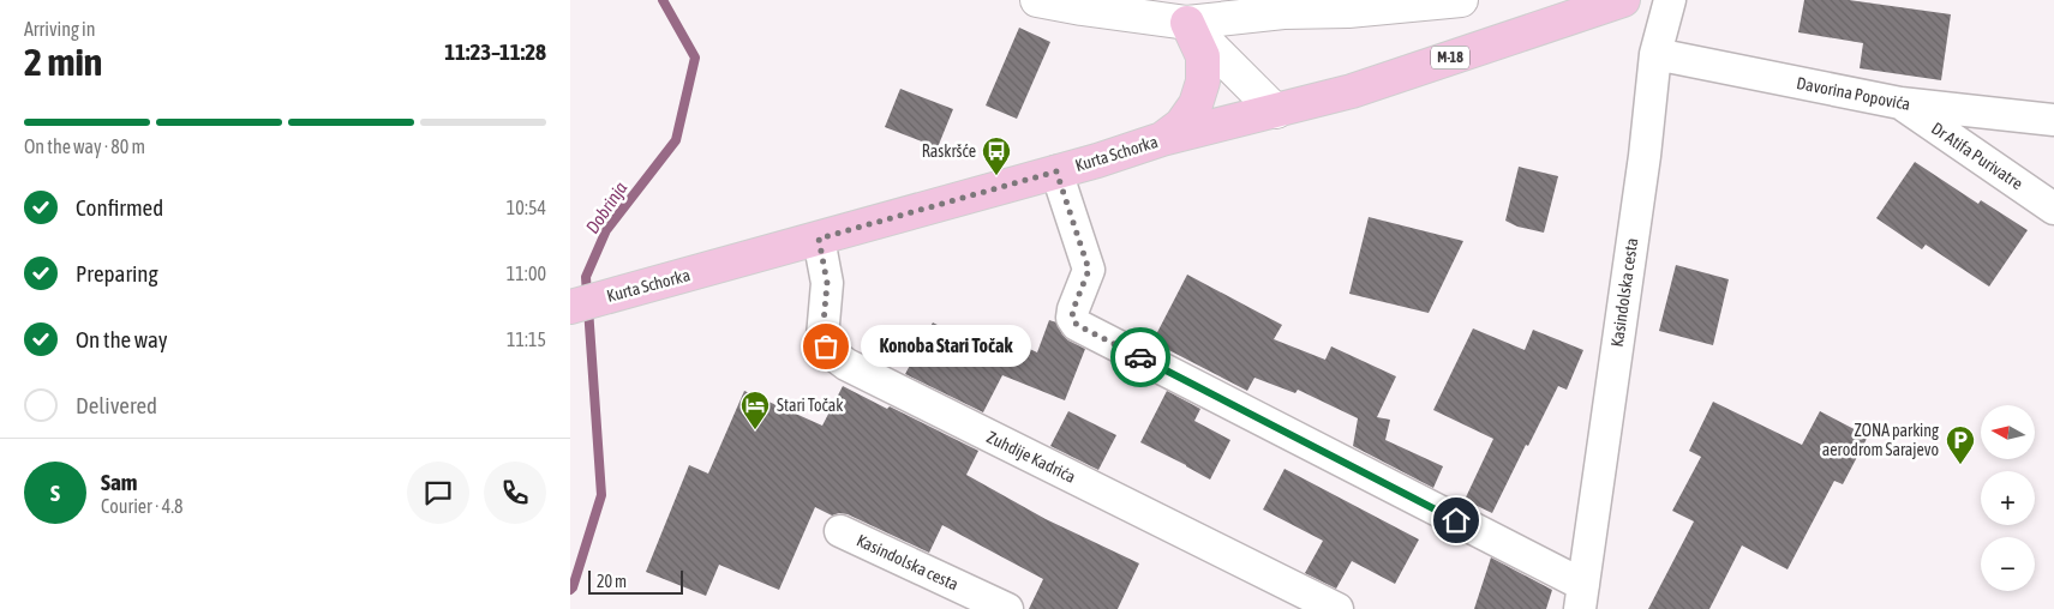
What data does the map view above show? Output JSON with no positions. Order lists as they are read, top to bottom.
{
  "streets": {
    "main road": ["M-18", "Kurta Schorka"],
    "street": [
      "Davorina Popovića",
      "Dr Atifa Purivatre",
      "Kasindolska cesta",
      "Zuhdije Kadrića"
    ]
  },
  "crossings": [
    ["Davorina Popovića", "Dr Atifa Purivatre"],
    ["Davorina Popovića", "Kasindolska cesta"],
    ["Kurta Schorka", "Kasindolska cesta"],
    ["Kurta Schorka", "Zuhdije Kadrića"]
  ],
  "water": ["Dobrinja"],
  "places": {
    "bus stop": ["Raskršće"],
    "other": ["Konoba Stari Točak"],
    "hotel": ["Stari Točak"],
    "parking": ["ZONA parking aerodrom Sarajevo"]
  },
  "scale_bar": "20 m",
  "north": "left",
  "page": {
    "heading": ["2 min", "Arriving in", "11:23–11:28"],
    "panel": ["Sam", "Courier · 4.8"],
    "bar": "On the way · 80 m",
    "list": [
      ["Confirmed", "10:54"],
      ["Preparing", "11:00"],
      ["On the way", "11:15"],
      "Delivered"
    ],
    "bubble": "Konoba Stari Točak",
    "map_buttons": ["+", "−"],
    "round": "S",
    "scale": "20 m"
  }
}
